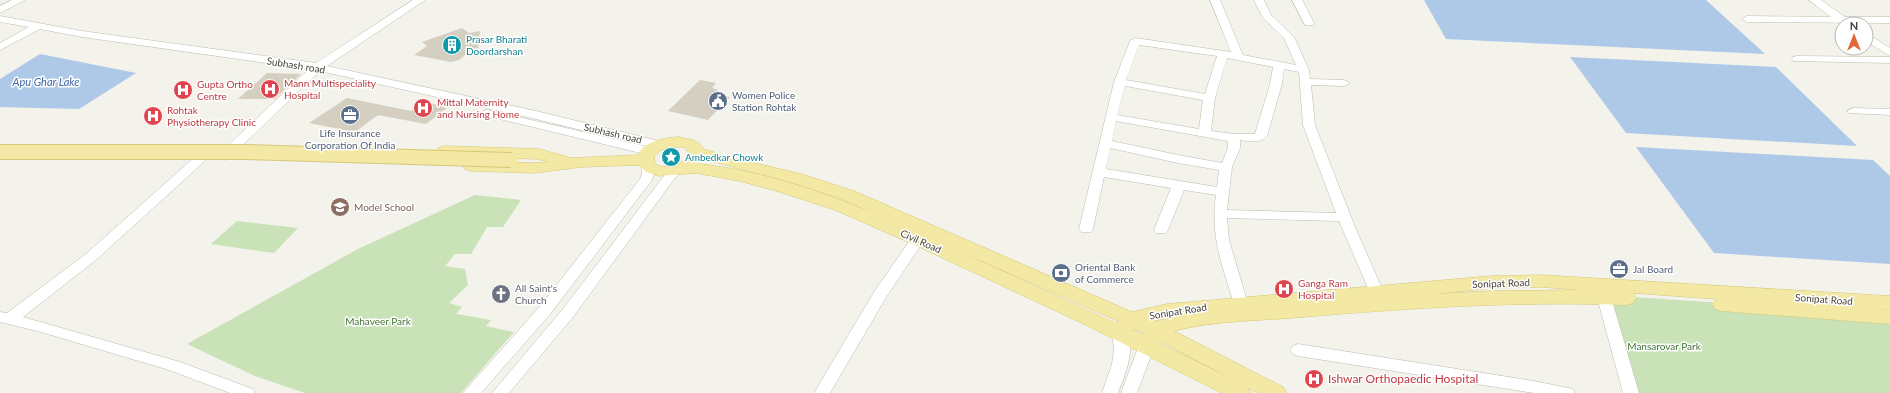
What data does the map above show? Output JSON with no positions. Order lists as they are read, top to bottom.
{
  "streets": {
    "main road": ["Civil Road", "Sonipat Road"],
    "street": ["Subhash road"]
  },
  "crossings": [
    ["Subhash road", "Civil Road"],
    ["Civil Road", "Sonipat Road"]
  ],
  "water": ["Apu Ghar Lake"],
  "parks": ["Mahaveer Park", "Mansarovar Park"],
  "places": {
    "building": ["Prasar Bharati Doordarshan"],
    "hospital": [
      "Mann Multispeciality Hospital",
      "Gupta Ortho Centre",
      "Mittal Maternity and Nursing Home",
      "Rohtak Physiotherapy Clinic",
      "Ganga Ram Hospital",
      "Ishwar Orthopaedic Hospital"
    ],
    "public building": ["Women Police Station Rohtak"],
    "office": ["Life Insurance Corporation Of India", "Jal Board"],
    "place": ["Ambedkar Chowk"],
    "school or university": ["Model School"],
    "bank": ["Oriental Bank of Commerce"],
    "church": ["All Saint's Church"]
  },
  "north": "top"
}
